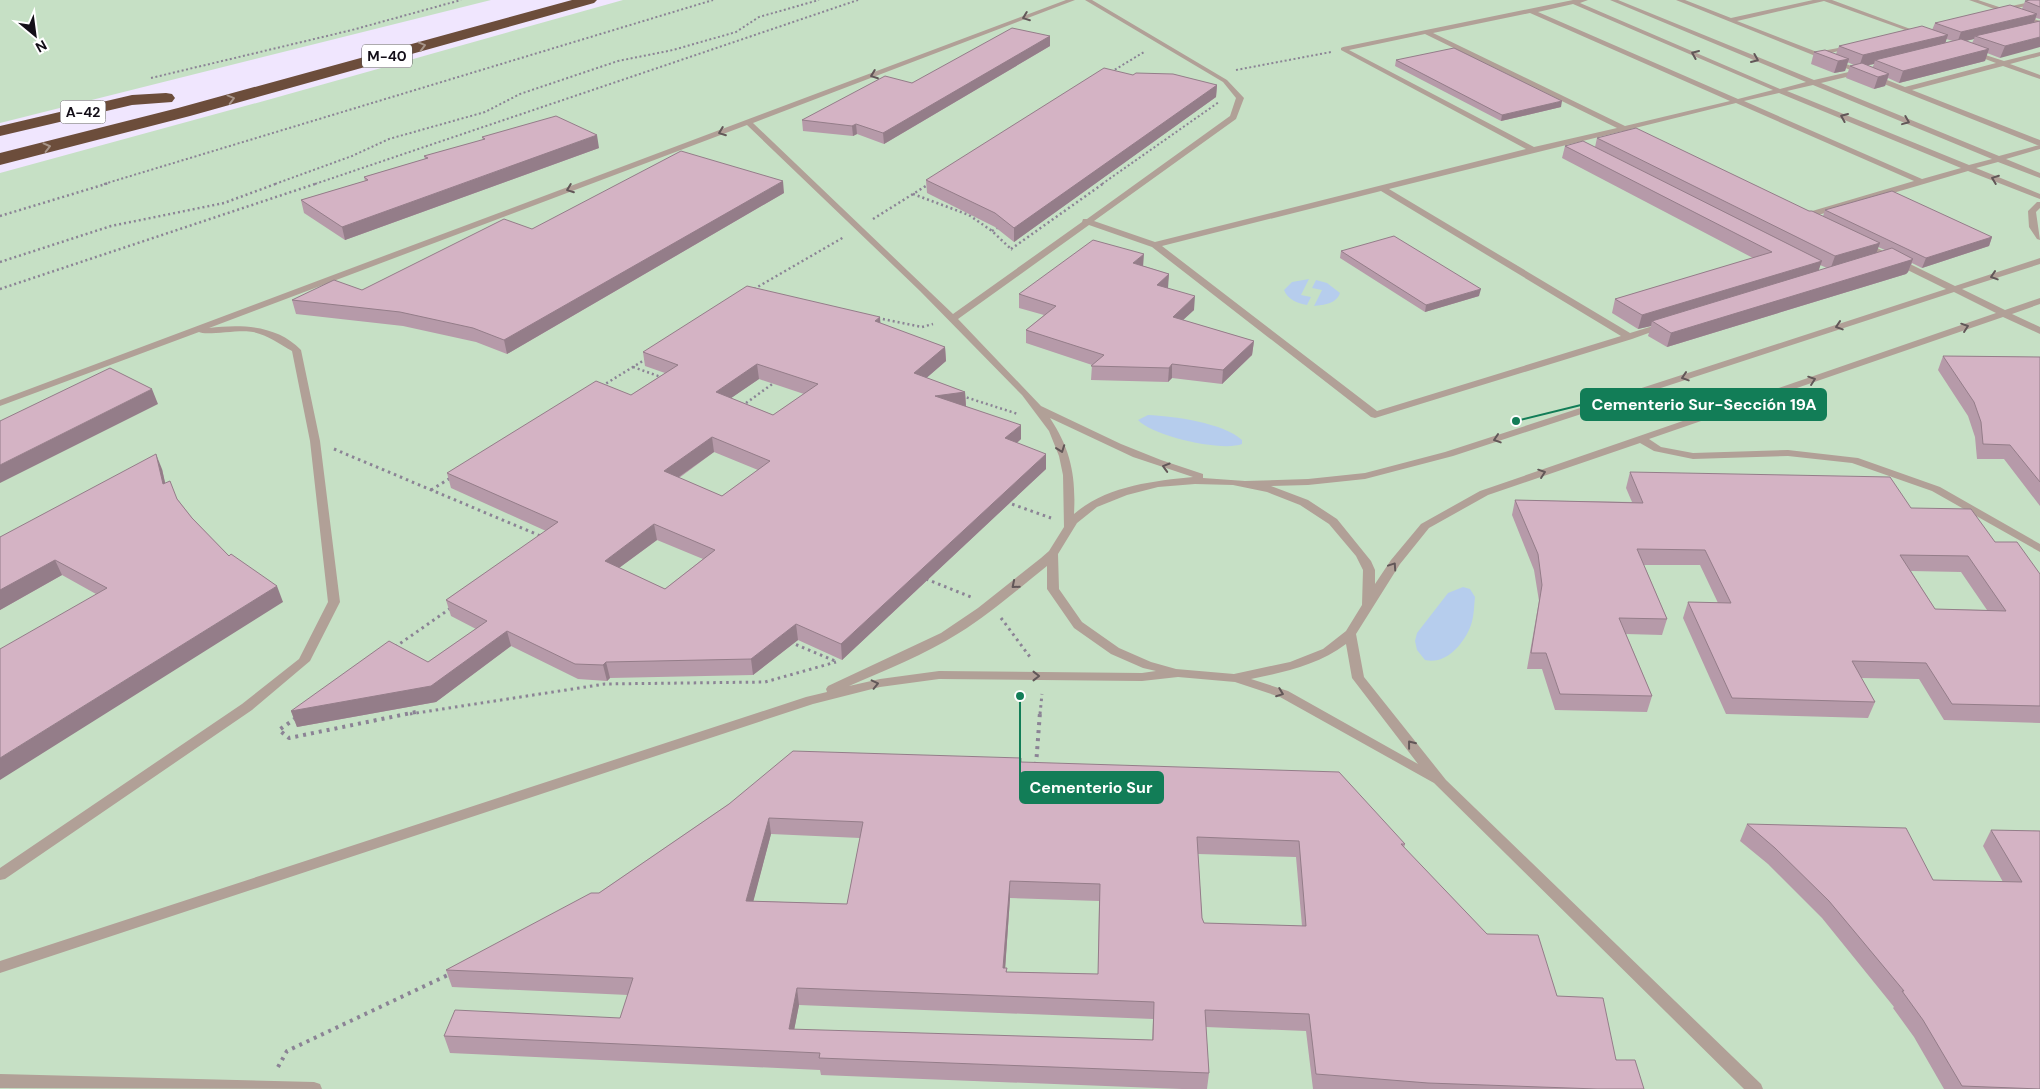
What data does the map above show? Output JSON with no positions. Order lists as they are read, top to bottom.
{
  "streets": {
    "highway": ["M-40", "A-42"]
  },
  "places": ["Cementerio Sur-Sección 19A", "Cementerio Sur"],
  "north": "bottom right"
}
